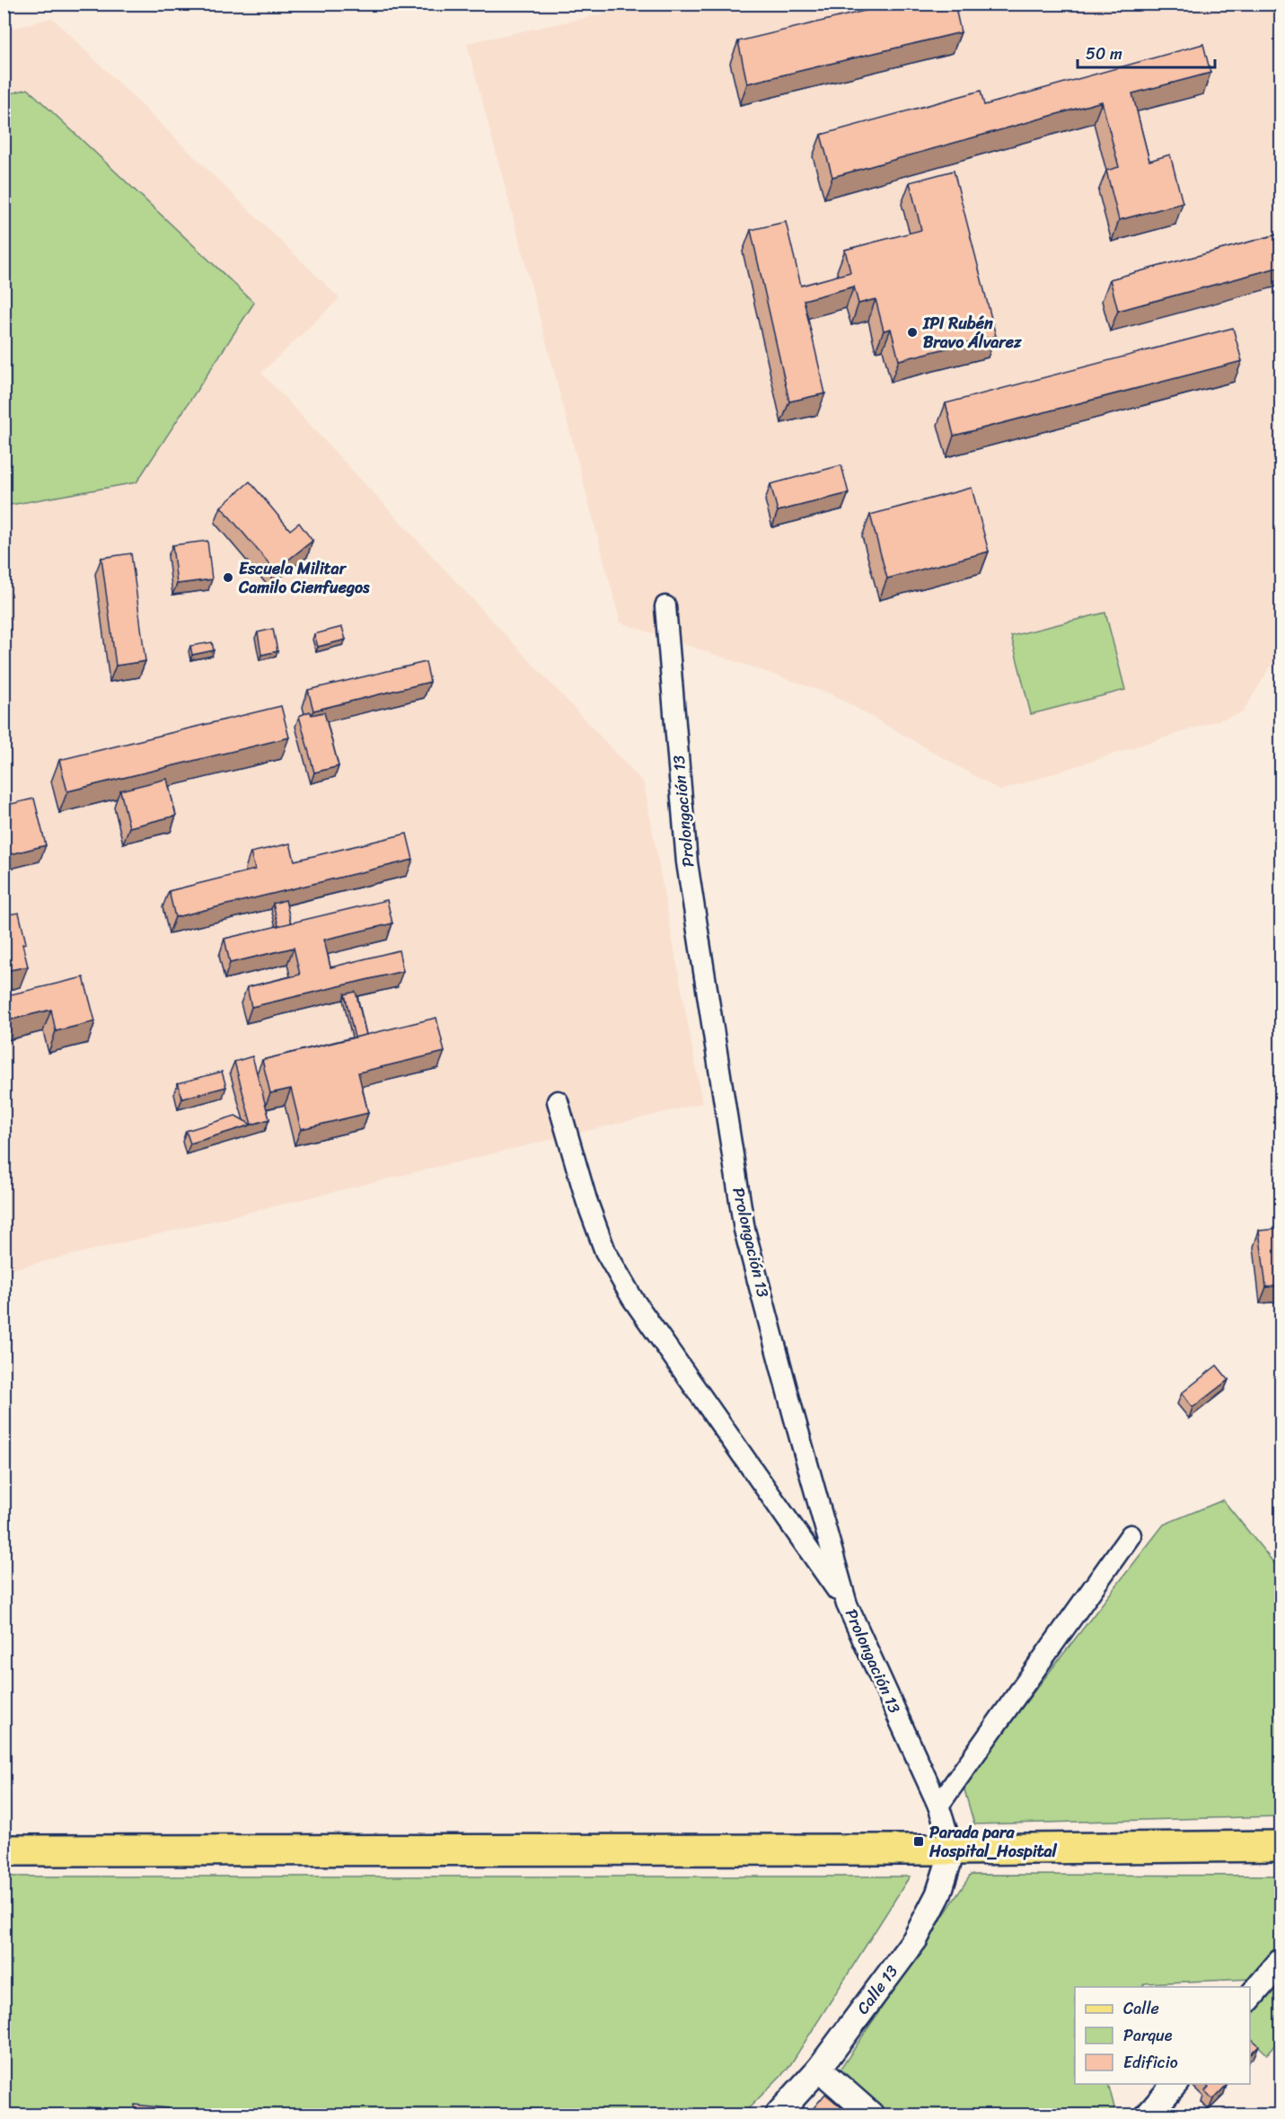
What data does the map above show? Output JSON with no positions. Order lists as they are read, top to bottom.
{
  "streets": {
    "street": ["Prolongación 13", "Calle 13"]
  },
  "crossings": [
    ["Prolongación 13", "Calle 13"]
  ],
  "places": {
    "other": ["IPI Rubén Bravo Álvarez", "Escuela Militar Camilo Cienfuegos"],
    "transit": ["Parada para Hospital_Hospital"]
  },
  "legend": ["Calle", "Parque", "Edificio"],
  "scale_bar": "50 m"
}
